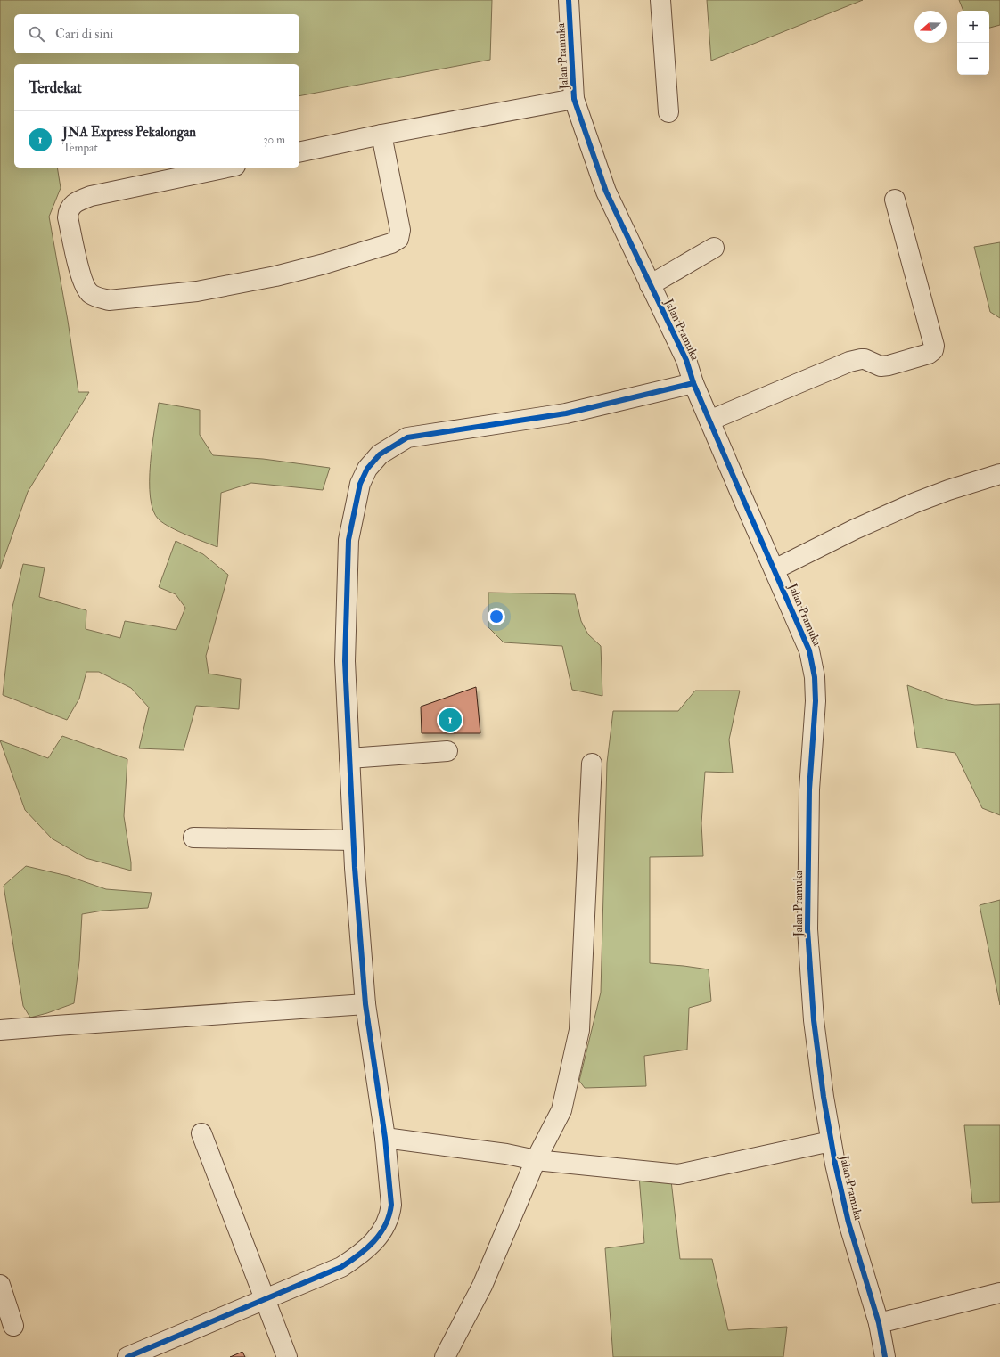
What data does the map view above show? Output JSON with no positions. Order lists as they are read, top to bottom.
{
  "streets": {
    "street": ["Jalan Pramuka"]
  },
  "north": "left",
  "page": {
    "map_buttons": ["+", "−"],
    "search": "Cari di sini",
    "heading": "Terdekat",
    "list": [
      {
        "mark": "1",
        "name": "JNA Express Pekalongan",
        "note": "Tempat",
        "value": "30 m"
      }
    ],
    "pins": "1"
  }
}
